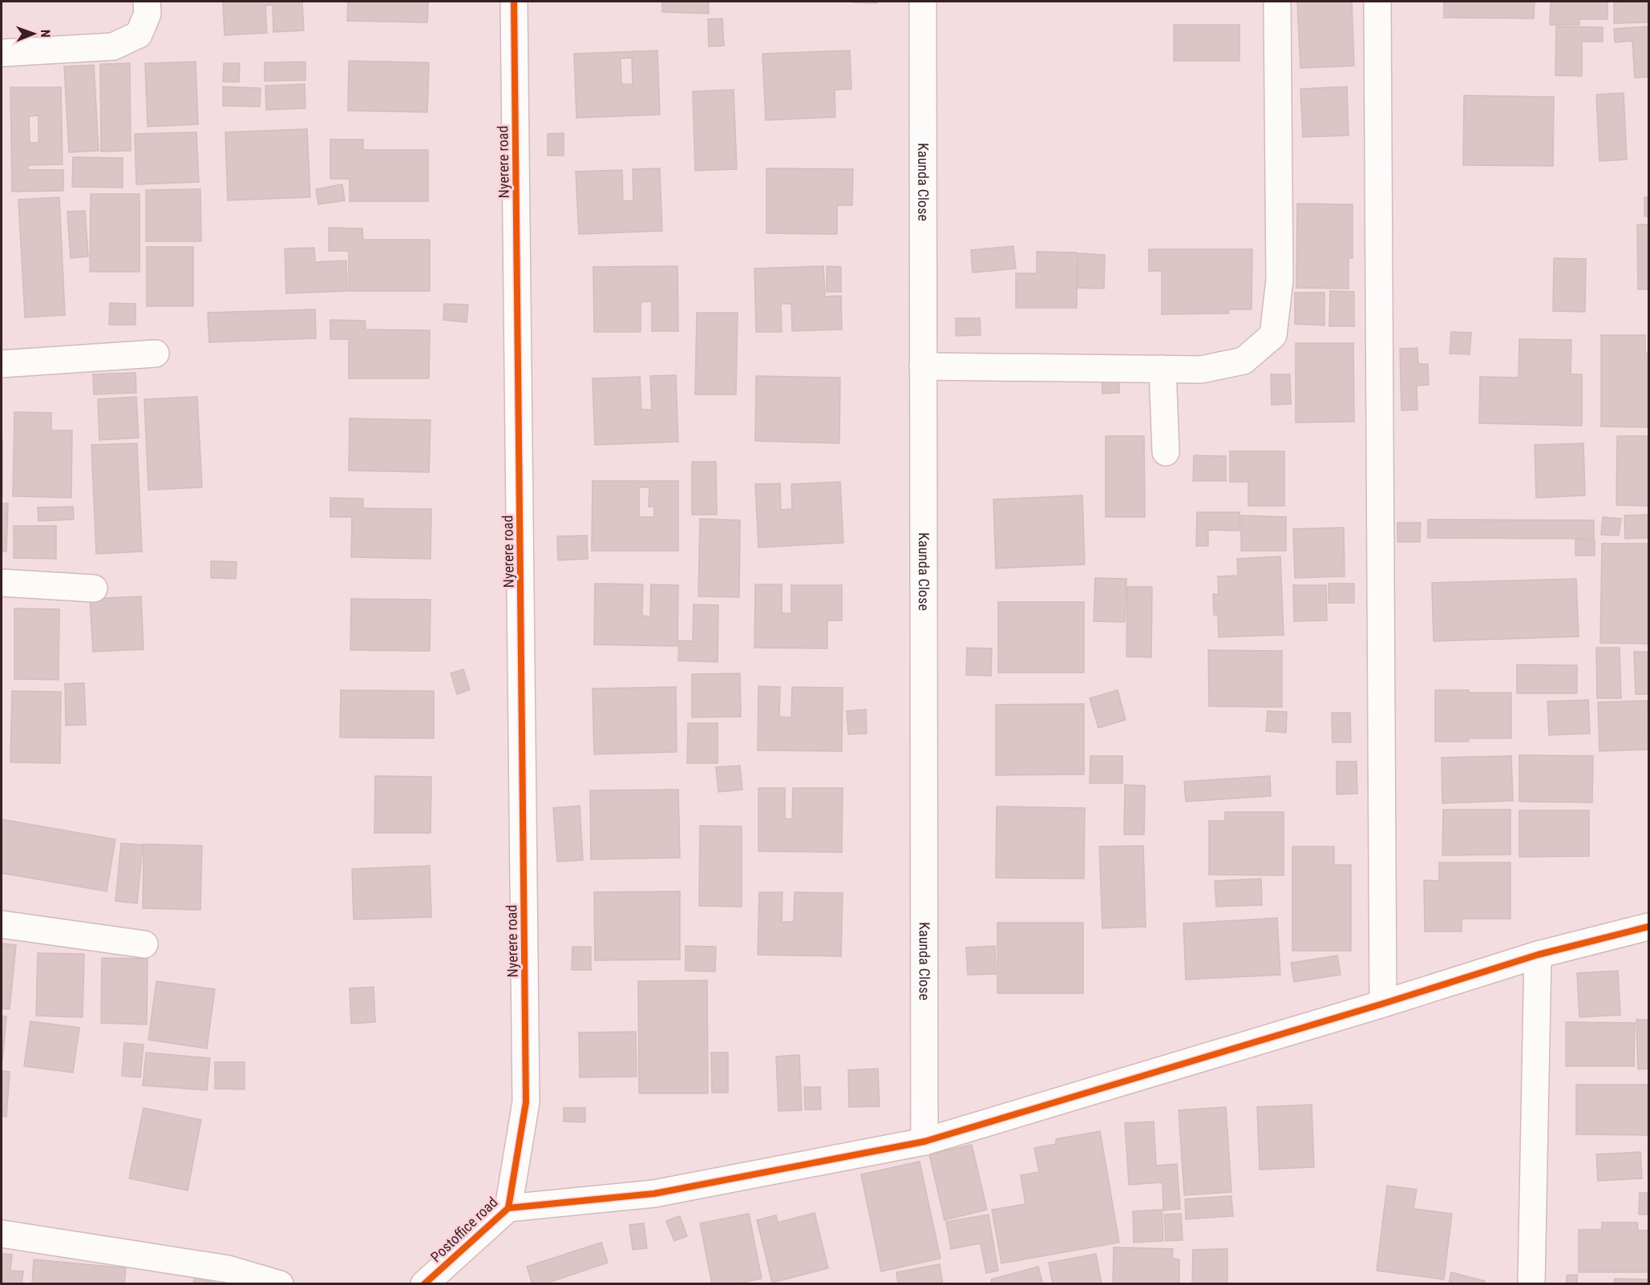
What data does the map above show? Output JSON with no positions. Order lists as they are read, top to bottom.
{
  "streets": {
    "street": ["Nyerere road", "Kaunda Close", "Postoffice road"]
  },
  "crossings": [
    ["Nyerere road", "Postoffice road"]
  ],
  "north": "right"
}
